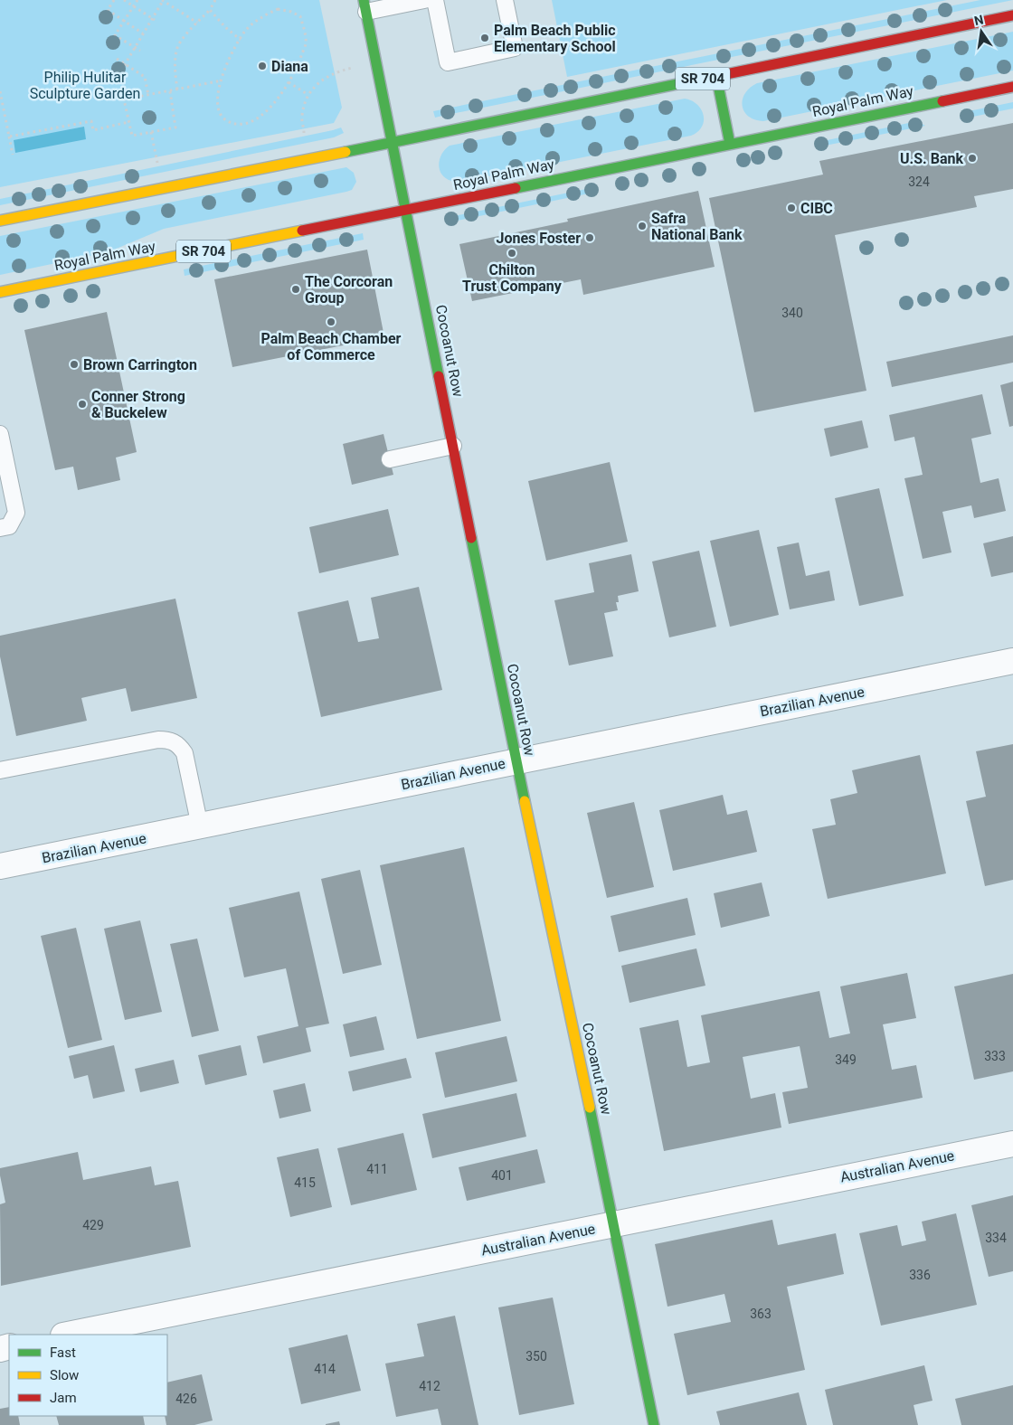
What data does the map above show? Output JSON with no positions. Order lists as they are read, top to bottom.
{
  "streets": {
    "main road": ["SR 704", "Royal Palm Way", "Cocoanut Row"],
    "street": ["Brazilian Avenue", "Australian Avenue"]
  },
  "crossings": [
    ["SR 704", "Cocoanut Row"],
    ["Royal Palm Way", "Cocoanut Row"],
    ["Cocoanut Row", "Brazilian Avenue"],
    ["Cocoanut Row", "Australian Avenue"]
  ],
  "parks": ["Philip Hulitar Sculpture Garden"],
  "places": [
    "Palm Beach Public Elementary School",
    "Diana",
    "U.S. Bank",
    "CIBC",
    "Safra National Bank",
    "Jones Foster",
    "Chilton Trust Company",
    "The Corcoran Group",
    "Palm Beach Chamber of Commerce",
    "Brown Carrington",
    "Conner Strong & Buckelew"
  ],
  "house_numbers": [
    "324",
    "340",
    "333",
    "349",
    "411",
    "401",
    "415",
    "429",
    "334",
    "336",
    "363",
    "350",
    "414",
    "412",
    "426"
  ],
  "legend": ["Fast", "Slow", "Jam"],
  "north": "top"
}
